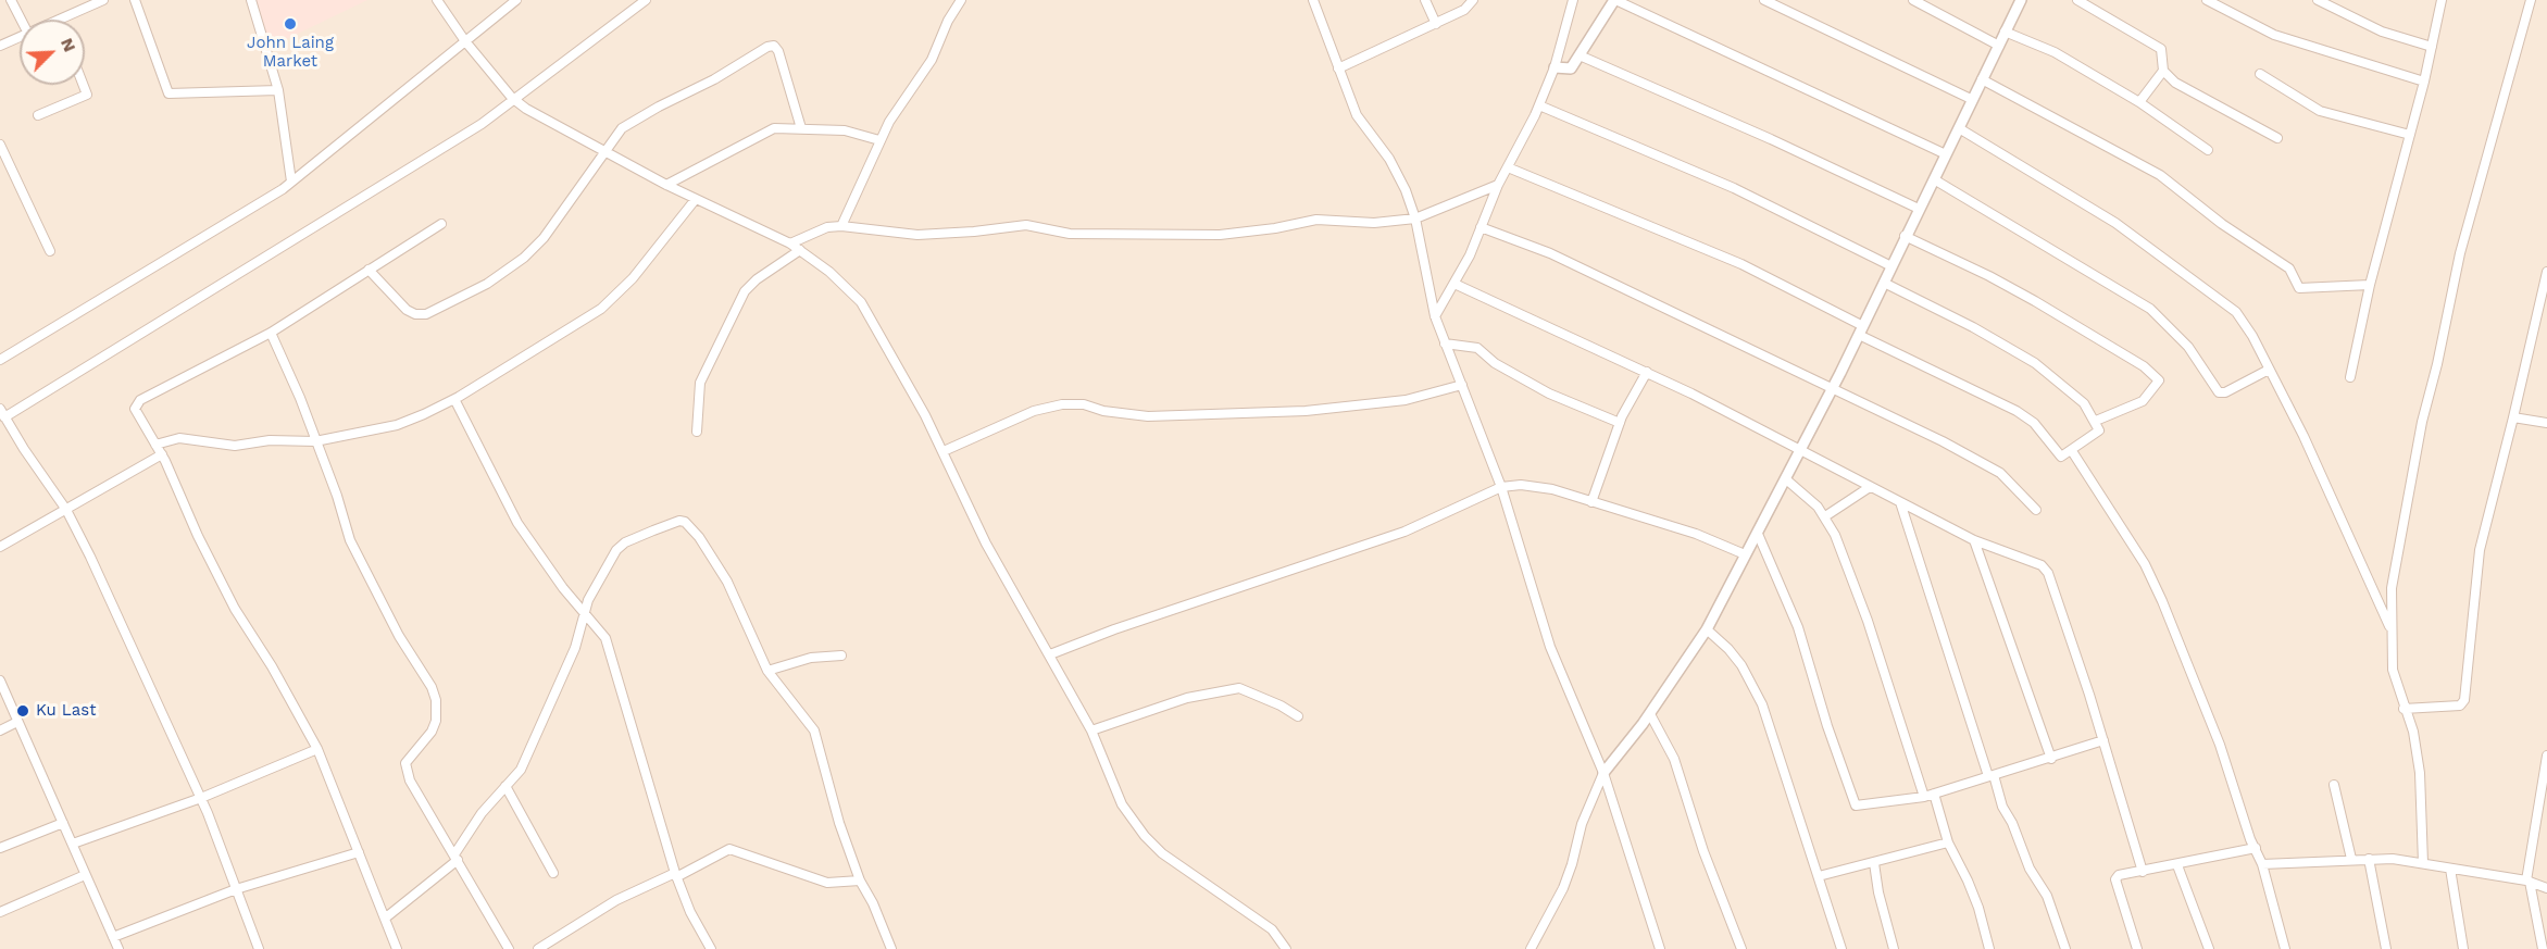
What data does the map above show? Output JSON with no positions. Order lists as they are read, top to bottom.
{
  "places": ["John Laing Market", "Ku Last"],
  "north": "top right"
}
